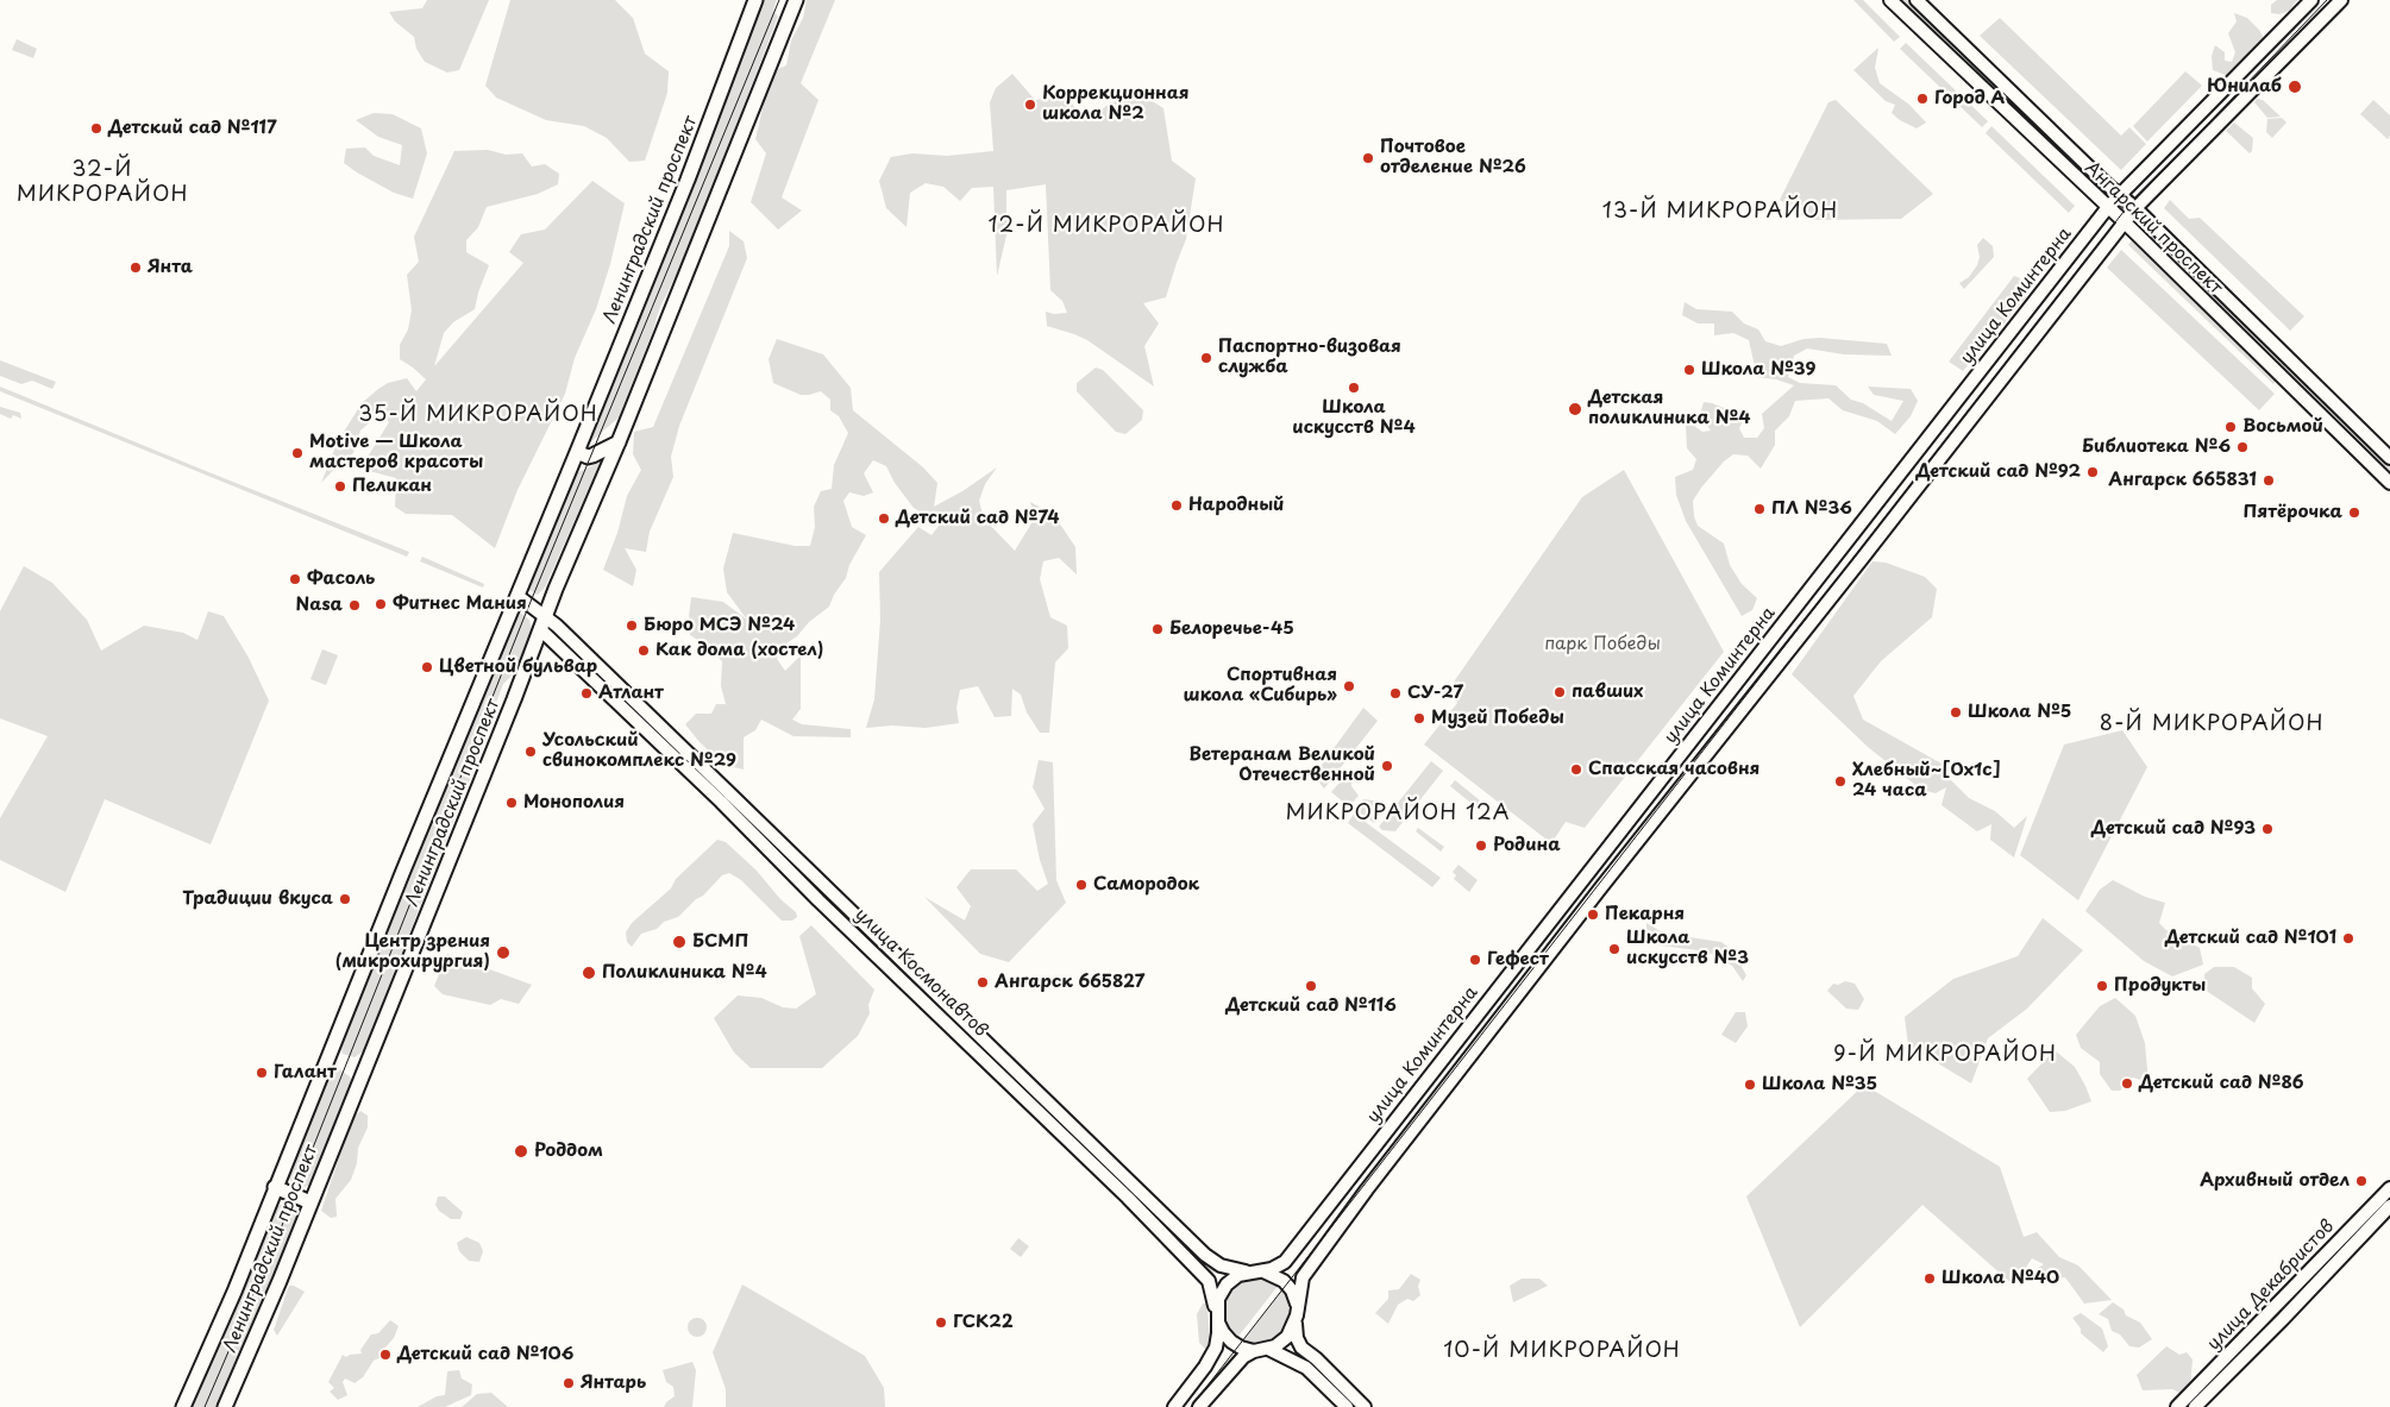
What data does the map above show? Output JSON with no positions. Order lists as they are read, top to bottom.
{
  "streets": {
    "main road": ["Ленинградский проспект"],
    "street": [
      "Ангарский проспект",
      "улица Коминтерна",
      "улица Космонавтов",
      "улица Декабристов"
    ]
  },
  "crossings": [
    ["Ленинградский проспект", "улица Космонавтов"],
    ["Ангарский проспект", "улица Коминтерна"],
    ["улица Коминтерна", "улица Космонавтов"]
  ],
  "districts": [
    "32-Й МИКРОРАЙОН",
    "13-Й МИКРОРАЙОН",
    "12-Й МИКРОРАЙОН",
    "35-Й МИКРОРАЙОН",
    "8-Й МИКРОРАЙОН",
    "МИКРОРАЙОН 12А",
    "9-Й МИКРОРАЙОН",
    "10-Й МИКРОРАЙОН"
  ],
  "parks": ["парк Победы"],
  "places": [
    "Юнилаб",
    "Город А",
    "Коррекционная школа №2",
    "Детский сад №117",
    "Почтовое отделение №26",
    "Янта",
    "Паспортно-визовая служба",
    "Школа №39",
    "Школа искусств №4",
    "Детская поликлиника №4",
    "Восьмой",
    "Библиотека №6",
    "Motive — Школа мастеров красоты",
    "Детский сад №92",
    "Ангарск 665831",
    "Пеликан",
    "Народный",
    "ПЛ №36",
    "Пятёрочка",
    "Детский сад №74",
    "Фасоль",
    "Фитнес Мания",
    "Nasa",
    "Бюро МСЭ №24",
    "Белоречье-45",
    "Как дома (хостел)",
    "Цветной бульвар",
    "Спортивная школа «Сибирь»",
    "павших",
    "Атлант",
    "СУ-27",
    "Школа №5",
    "Музей Победы",
    "Усольский свинокомплекс №29",
    "Ветеранам Великой Отечественной",
    "Спасская часовня",
    "Хлебный~[0x1c] 24 часа",
    "Монополия",
    "Детский сад №93",
    "Родина",
    "Самородок",
    "Традиции вкуса",
    "Пекарня",
    "Детский сад №101",
    "БСМП",
    "Школа искусств №3",
    "Центр зрения (микрохирургия)",
    "Гефест",
    "Поликлиника №4",
    "Ангарск 665827",
    "Детский сад №116",
    "Продукты",
    "Галант",
    "Детский сад №86",
    "Школа №35",
    "Роддом",
    "Архивный отдел",
    "Школа №40",
    "ГСК22",
    "Детский сад №106",
    "Янтарь"
  ]
}
